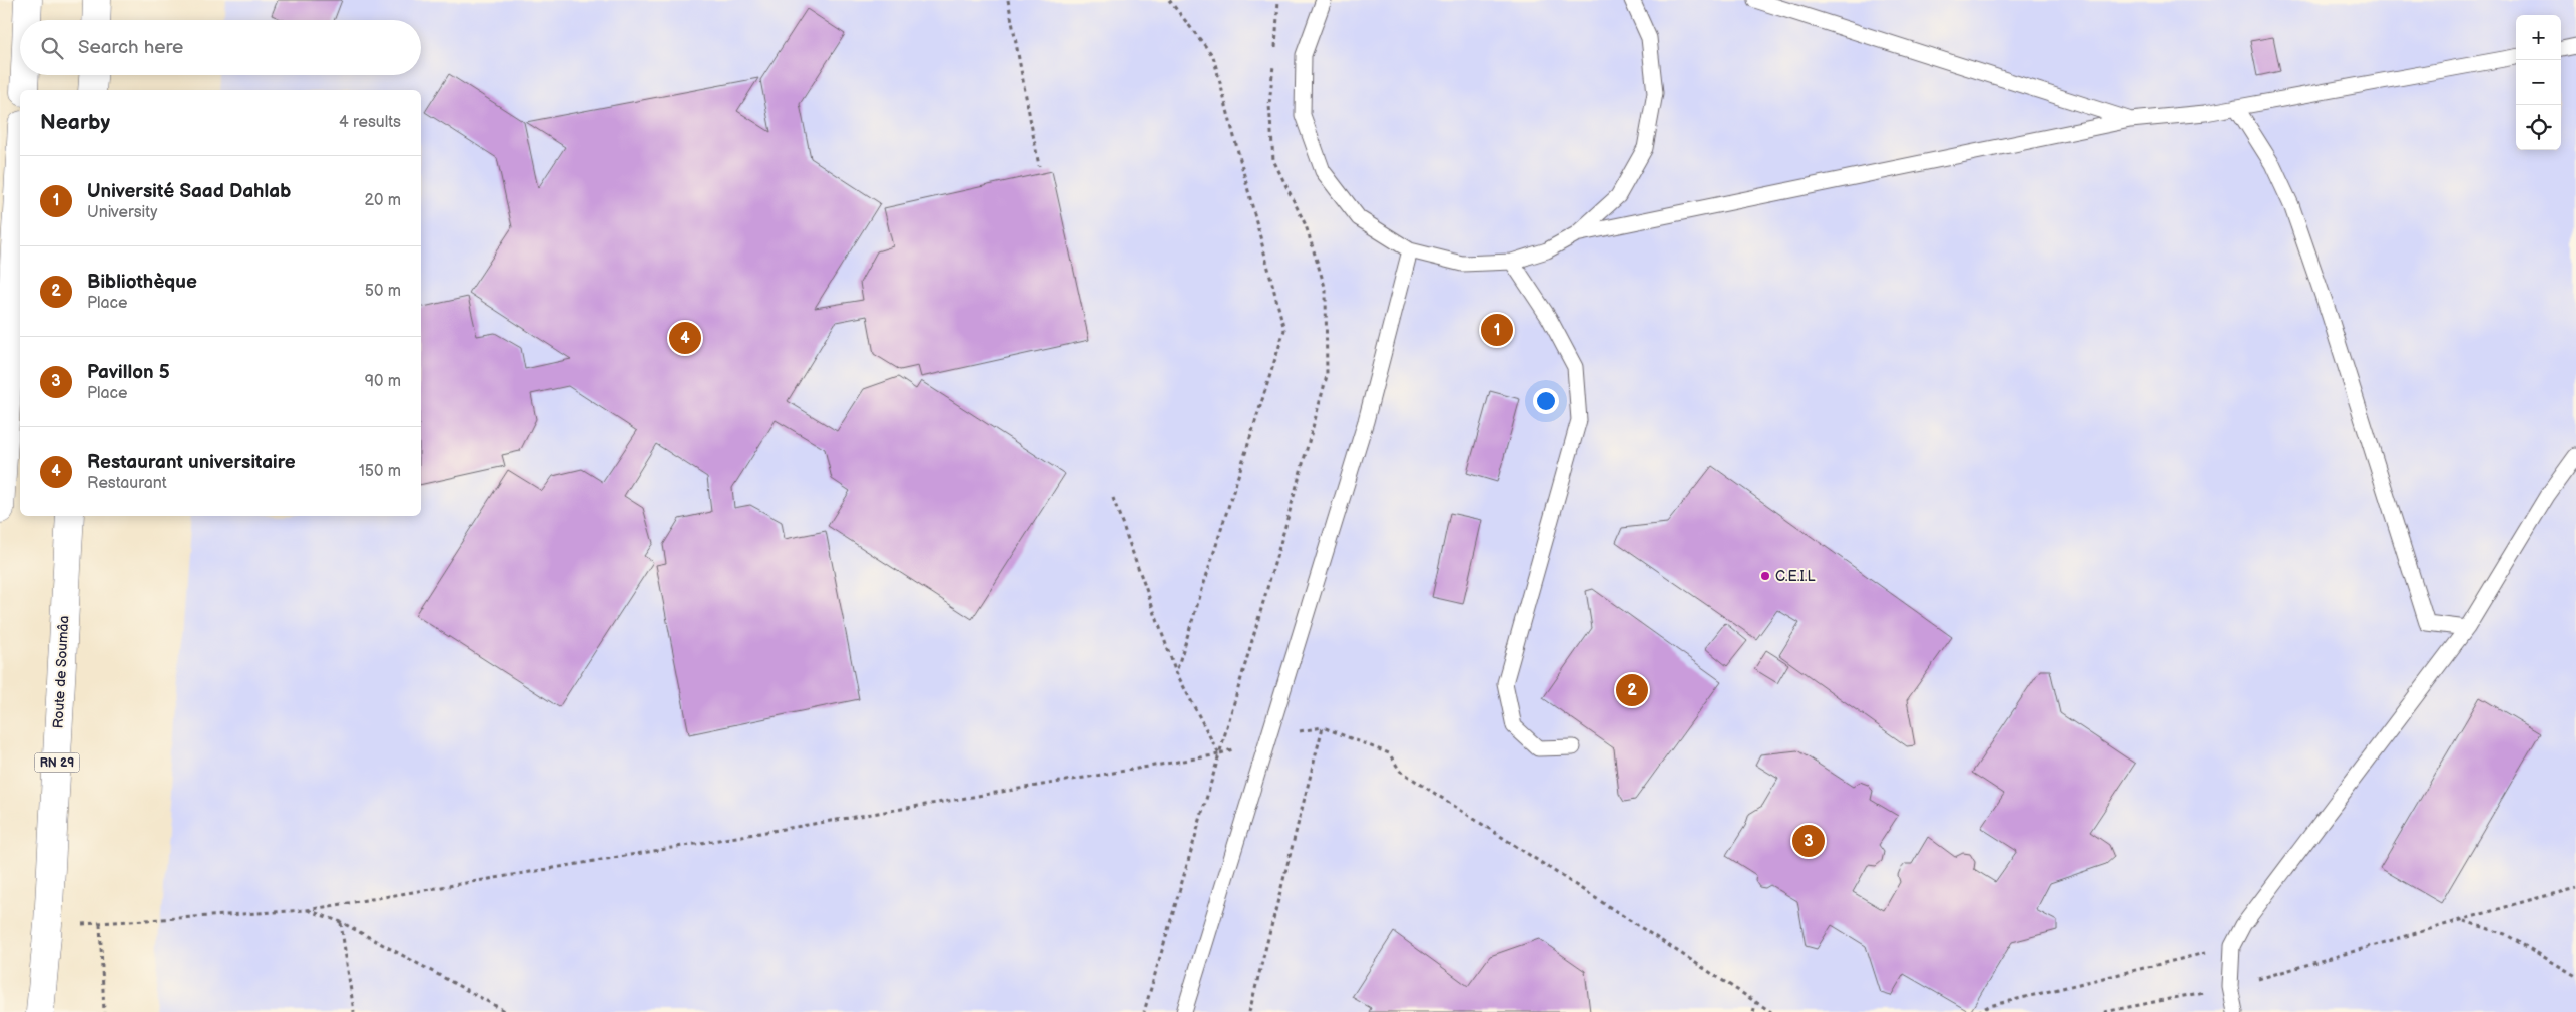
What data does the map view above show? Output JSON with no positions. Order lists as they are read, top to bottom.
{
  "streets": {
    "highway": ["Route de Soumâa", "RN 29"]
  },
  "places": ["C.E.I.L"],
  "page": {
    "map_buttons": ["+", "−"],
    "search": "Search here",
    "heading": ["Nearby", "4 results"],
    "list": [
      {
        "mark": "1",
        "name": "Université Saad Dahlab",
        "note": "University",
        "value": "20 m"
      },
      {
        "mark": "2",
        "name": "Bibliothèque",
        "note": "Place",
        "value": "50 m"
      },
      {
        "mark": "3",
        "name": "Pavillon 5",
        "note": "Place",
        "value": "90 m"
      },
      {
        "mark": "4",
        "name": "Restaurant universitaire",
        "note": "Restaurant",
        "value": "150 m"
      }
    ],
    "pins": [
      "1",
      "4",
      "2",
      "3"
    ]
  }
}
